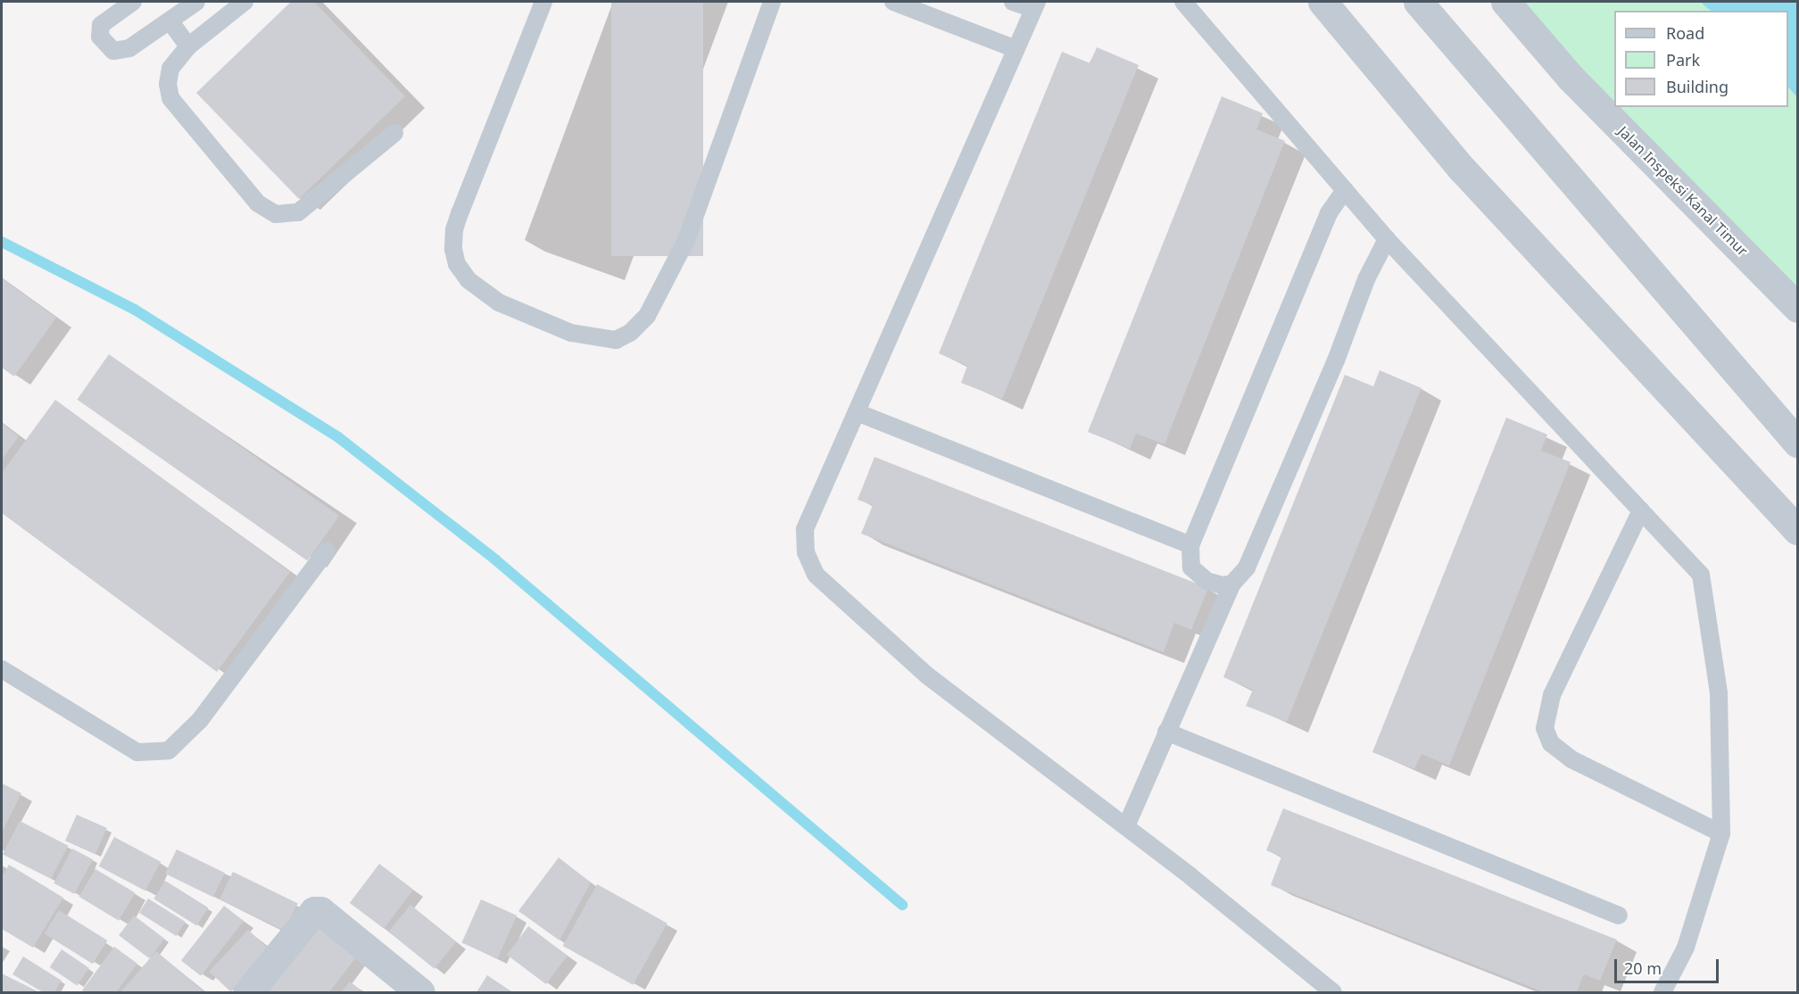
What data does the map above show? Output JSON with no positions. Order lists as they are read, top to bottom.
{
  "streets": {
    "street": ["Jalan Inspeksi Kanal Timur"]
  },
  "legend": ["Road", "Park", "Building"],
  "scale_bar": "20 m"
}
